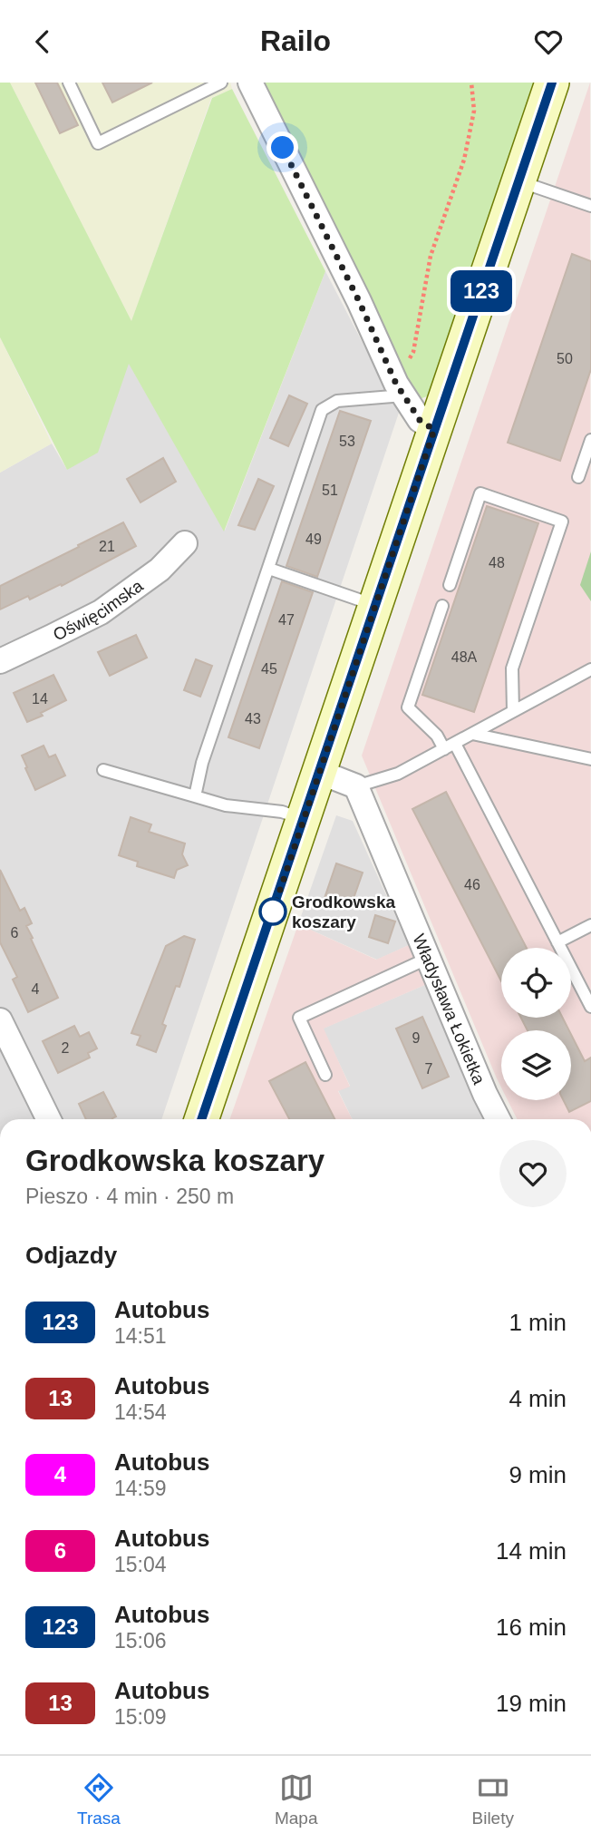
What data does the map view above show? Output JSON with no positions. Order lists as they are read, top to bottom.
{
  "streets": {
    "street": ["Oświęcimska", "Władysława Łokietka"]
  },
  "places": ["Grodkowska koszary"],
  "lines": ["bus line 123"],
  "house_numbers": [
    "50",
    "53",
    "51",
    "49",
    "21",
    "48",
    "47",
    "48A",
    "45",
    "14",
    "43",
    "46",
    "6",
    "4",
    "9",
    "2",
    "7"
  ],
  "page": {
    "header": "Railo",
    "on_map": "123",
    "heading": [
      ["Grodkowska koszary", "Pieszo · 4 min · 250 m"],
      "Odjazdy"
    ],
    "list": [
      {
        "mark": "123",
        "name": "Autobus",
        "note": "14:51",
        "value": "1 min"
      },
      {
        "mark": "13",
        "name": "Autobus",
        "note": "14:54",
        "value": "4 min"
      },
      {
        "mark": "4",
        "name": "Autobus",
        "note": "14:59",
        "value": "9 min"
      },
      {
        "mark": "6",
        "name": "Autobus",
        "note": "15:04",
        "value": "14 min"
      },
      {
        "mark": "123",
        "name": "Autobus",
        "note": "15:06",
        "value": "16 min"
      },
      {
        "mark": "13",
        "name": "Autobus",
        "note": "15:09",
        "value": "19 min"
      }
    ],
    "tabs": ["Trasa", "Mapa", "Bilety"]
  }
}
